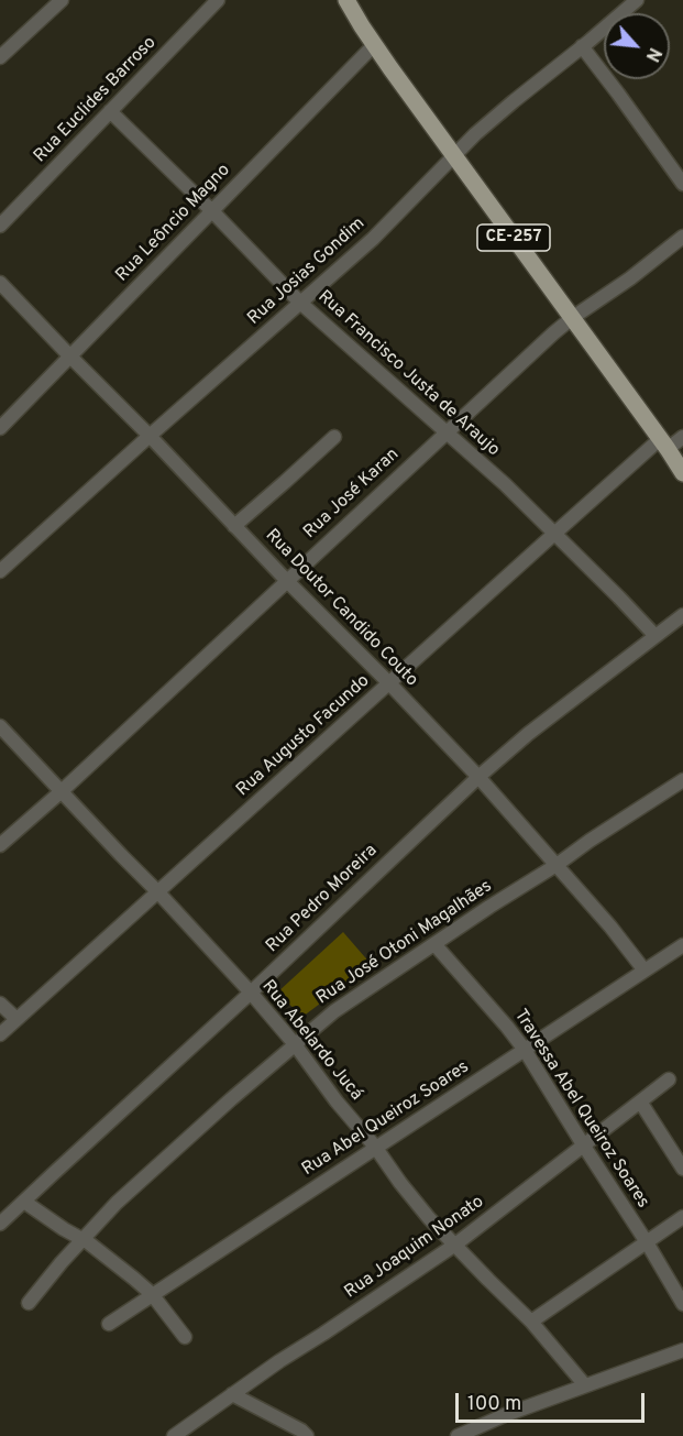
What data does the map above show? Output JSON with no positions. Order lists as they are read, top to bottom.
{
  "streets": {
    "main road": ["CE-257"],
    "street": [
      "Rua Euclides Barroso",
      "Rua Leôncio Magno",
      "Rua Josias Gondim",
      "Rua Francisco Justa de Araujo",
      "Rua José Karan",
      "Rua Doutor Candido Couto",
      "Rua Augusto Facundo",
      "Rua Pedro Moreira",
      "Rua José Otoni Magalhães",
      "Rua Abelardo Jucá",
      "Travessa Abel Queiroz Soares",
      "Rua Abel Queiroz Soares",
      "Rua Joaquim Nonato"
    ]
  },
  "crossings": [
    ["Rua Euclides Barroso", "Rua Francisco Justa de Araujo"],
    ["Rua Leôncio Magno", "CE-257"],
    ["Rua Leôncio Magno", "Rua Francisco Justa de Araujo"],
    ["Rua Leôncio Magno", "Rua Doutor Candido Couto"],
    ["CE-257", "Rua Josias Gondim"],
    ["CE-257", "Rua José Karan"],
    ["CE-257", "Rua Augusto Facundo"],
    ["Rua Josias Gondim", "Rua Francisco Justa de Araujo"],
    ["Rua Josias Gondim", "Rua Doutor Candido Couto"],
    ["Rua Francisco Justa de Araujo", "Rua José Karan"],
    ["Rua Francisco Justa de Araujo", "Rua Augusto Facundo"],
    ["Rua Francisco Justa de Araujo", "Rua Pedro Moreira"],
    ["Rua José Karan", "Rua Doutor Candido Couto"],
    ["Rua José Karan", "Rua Abelardo Jucá"],
    ["Rua Doutor Candido Couto", "Rua Augusto Facundo"],
    ["Rua Doutor Candido Couto", "Rua Pedro Moreira"],
    ["Rua Doutor Candido Couto", "Rua José Otoni Magalhães"],
    ["Rua Doutor Candido Couto", "Rua Abel Queiroz Soares"],
    ["Rua Augusto Facundo", "Rua Abelardo Jucá"],
    ["Rua Pedro Moreira", "Rua Abelardo Jucá"],
    ["Rua José Otoni Magalhães", "Rua Abelardo Jucá"],
    ["Rua José Otoni Magalhães", "Travessa Abel Queiroz Soares"],
    ["Rua Abelardo Jucá", "Rua Abel Queiroz Soares"],
    ["Rua Abelardo Jucá", "Rua Joaquim Nonato"],
    ["Travessa Abel Queiroz Soares", "Rua Abel Queiroz Soares"],
    ["Travessa Abel Queiroz Soares", "Rua Joaquim Nonato"]
  ],
  "scale_bar": "100 m",
  "north": "bottom right"
}
